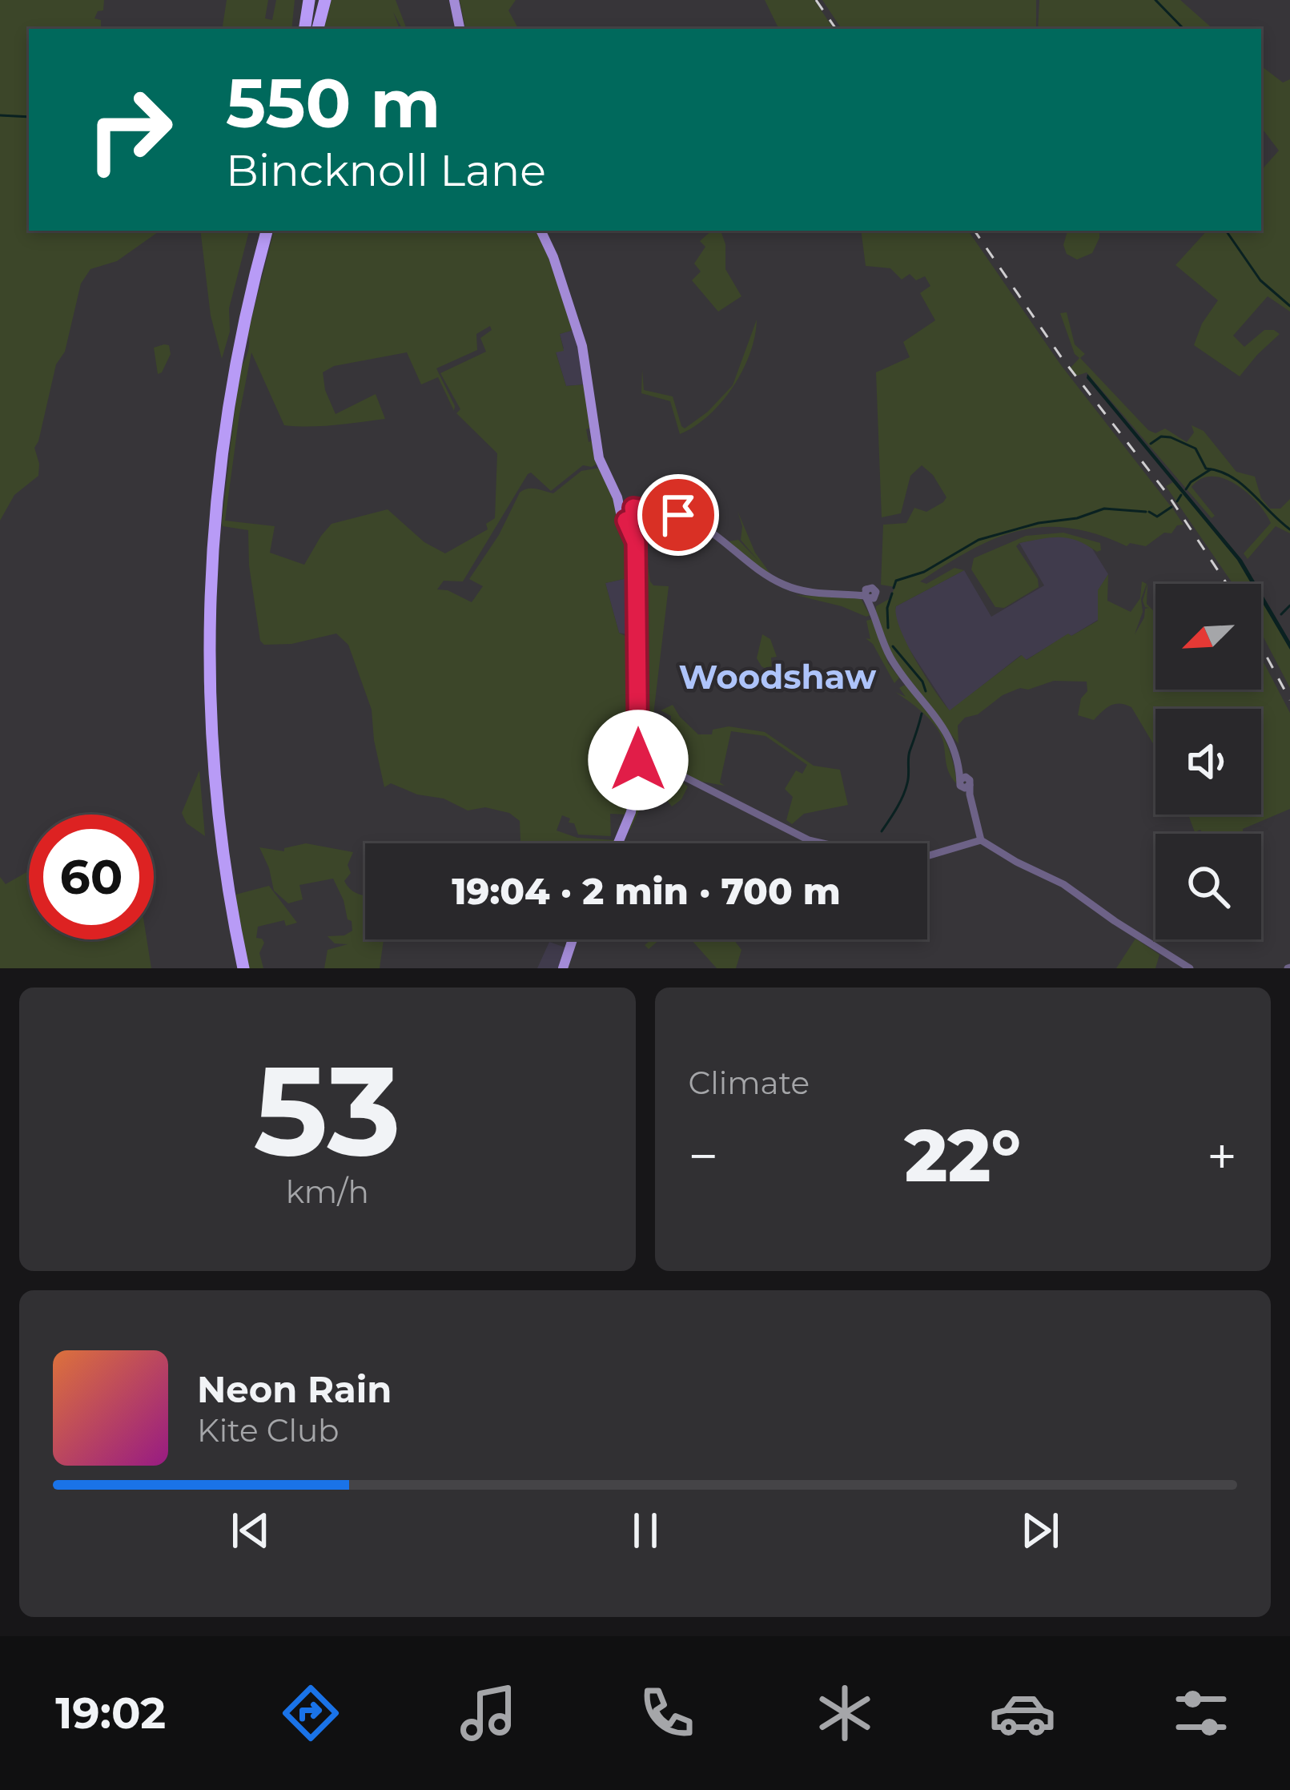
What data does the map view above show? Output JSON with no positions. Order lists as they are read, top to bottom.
{
  "districts": ["Woodshaw"],
  "north": "bottom left",
  "page": {
    "turn": ["550 m", "Bincknoll Lane"],
    "limit": "60",
    "trip": "19:04 · 2 min · 700 m",
    "tile": [
      ["53", "km/h"],
      "Climate"
    ],
    "heat": ["−", "22°", "+"],
    "song": ["Neon Rain", "Kite Club"],
    "tabs": "19:02"
  }
}
